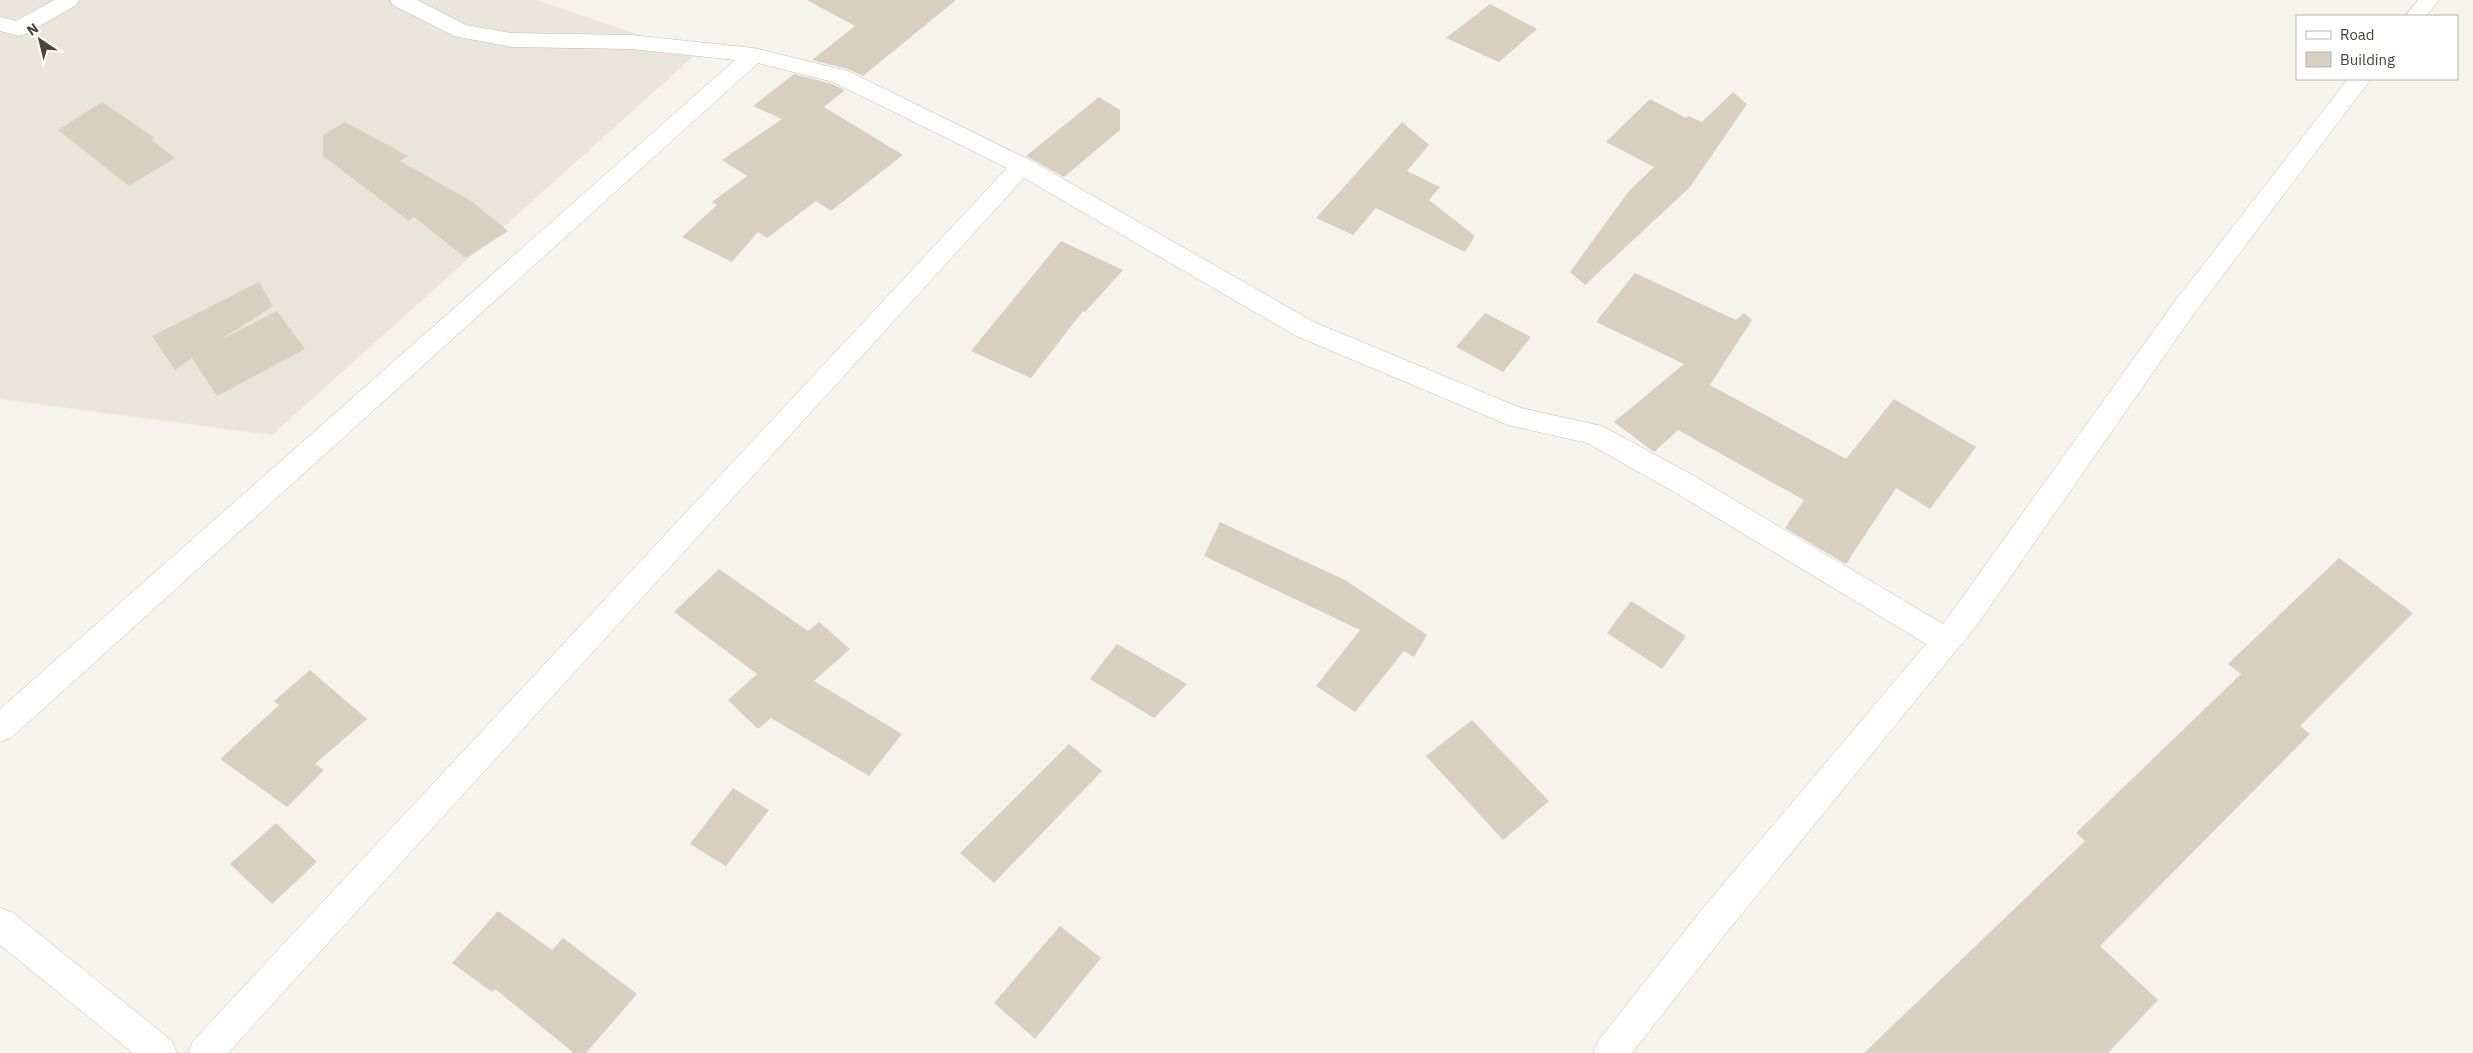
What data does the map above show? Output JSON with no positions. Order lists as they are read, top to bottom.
{
  "legend": ["Road", "Building"],
  "north": "top left"
}
